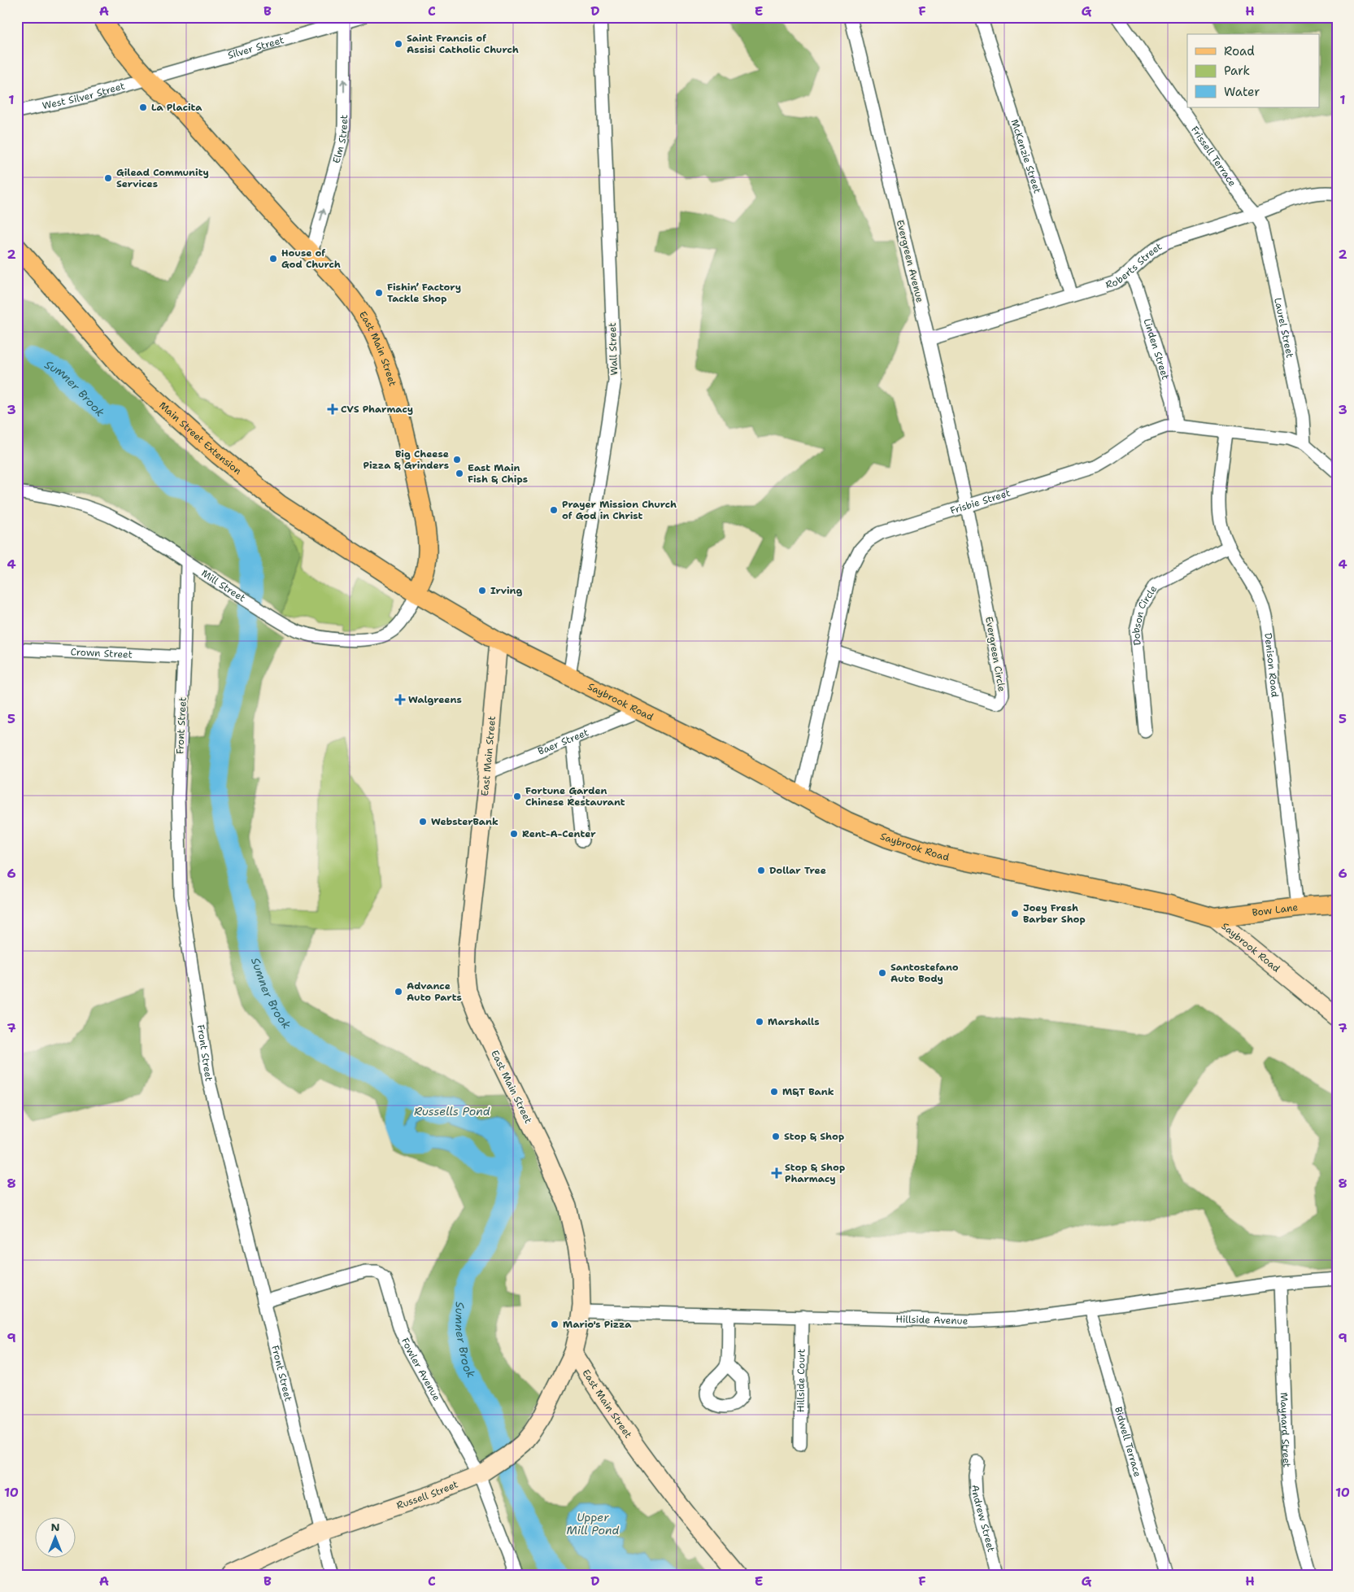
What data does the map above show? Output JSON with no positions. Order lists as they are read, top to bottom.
{
  "streets": {
    "main road": [
      "East Main Street",
      "Main Street Extension",
      "Saybrook Road",
      "Bow Lane",
      "Russell Street"
    ],
    "street": [
      "Silver Street",
      "West Silver Street",
      "Elm Street",
      "McKenzie Street",
      "Frissell Terrace",
      "Evergreen Avenue",
      "Roberts Street",
      "Laurel Street",
      "Wall Street",
      "Linden Street",
      "Frisbie Street",
      "Mill Street",
      "Dobson Circle",
      "Crown Street",
      "Evergreen Circle",
      "Denison Road",
      "Front Street",
      "Baer Street",
      "Hillside Avenue",
      "Fowler Avenue",
      "Hillside Court",
      "Maynard Street",
      "Bidwell Terrace",
      "Andrew Street"
    ]
  },
  "crossings": [
    ["Silver Street", "West Silver Street"],
    ["Silver Street", "Elm Street"],
    ["Silver Street", "East Main Street"],
    ["West Silver Street", "East Main Street"],
    ["Elm Street", "East Main Street"],
    ["McKenzie Street", "Roberts Street"],
    ["Frissell Terrace", "Roberts Street"],
    ["Frissell Terrace", "Laurel Street"],
    ["Evergreen Avenue", "Roberts Street"],
    ["Evergreen Avenue", "Frisbie Street"],
    ["Evergreen Avenue", "Evergreen Circle"],
    ["Roberts Street", "Laurel Street"],
    ["Roberts Street", "Linden Street"],
    ["Laurel Street", "Frisbie Street"],
    ["Wall Street", "Saybrook Road"],
    ["Linden Street", "Frisbie Street"],
    ["East Main Street", "Main Street Extension"],
    ["East Main Street", "Mill Street"],
    ["East Main Street", "Saybrook Road"],
    ["East Main Street", "Baer Street"],
    ["East Main Street", "Hillside Avenue"],
    ["East Main Street", "Russell Street"],
    ["Main Street Extension", "Mill Street"],
    ["Frisbie Street", "Evergreen Circle"],
    ["Frisbie Street", "Denison Road"],
    ["Frisbie Street", "Saybrook Road"],
    ["Mill Street", "Front Street"],
    ["Dobson Circle", "Denison Road"],
    ["Crown Street", "Front Street"],
    ["Denison Road", "Bow Lane"],
    ["Saybrook Road", "Baer Street"],
    ["Saybrook Road", "Bow Lane"],
    ["Front Street", "Fowler Avenue"],
    ["Front Street", "Russell Street"],
    ["Hillside Avenue", "Hillside Court"],
    ["Hillside Avenue", "Maynard Street"],
    ["Hillside Avenue", "Bidwell Terrace"],
    ["Fowler Avenue", "Russell Street"]
  ],
  "one_way": ["Elm Street"],
  "water": ["Sumner Brook", "Russells Pond", "Upper Mill Pond"],
  "places": {
    "other": [
      "Saint Francis of Assisi Catholic Church",
      "La Placita",
      "Gilead Community Services",
      "House of God Church",
      "Fishin’ Factory Tackle Shop",
      "Big Cheese Pizza & Grinders",
      "East Main Fish & Chips",
      "Prayer Mission Church of God in Christ",
      "Irving",
      "Fortune Garden Chinese Restaurant",
      "WebsterBank",
      "Rent-A-Center",
      "Dollar Tree",
      "Joey Fresh Barber Shop",
      "Santostefano Auto Body",
      "Advance Auto Parts",
      "Marshalls",
      "M&T Bank",
      "Stop & Shop",
      "Mario's Pizza"
    ],
    "health": ["CVS Pharmacy", "Walgreens", "Stop & Shop Pharmacy"]
  },
  "legend": ["Road", "Park", "Water"],
  "north": "top",
  "grid": {
    "columns": [
      "A",
      "B",
      "C",
      "D",
      "E",
      "F",
      "G",
      "H"
    ],
    "rows": [
      "1",
      "2",
      "3",
      "4",
      "5",
      "6",
      "7",
      "8",
      "9",
      "10"
    ]
  }
}
